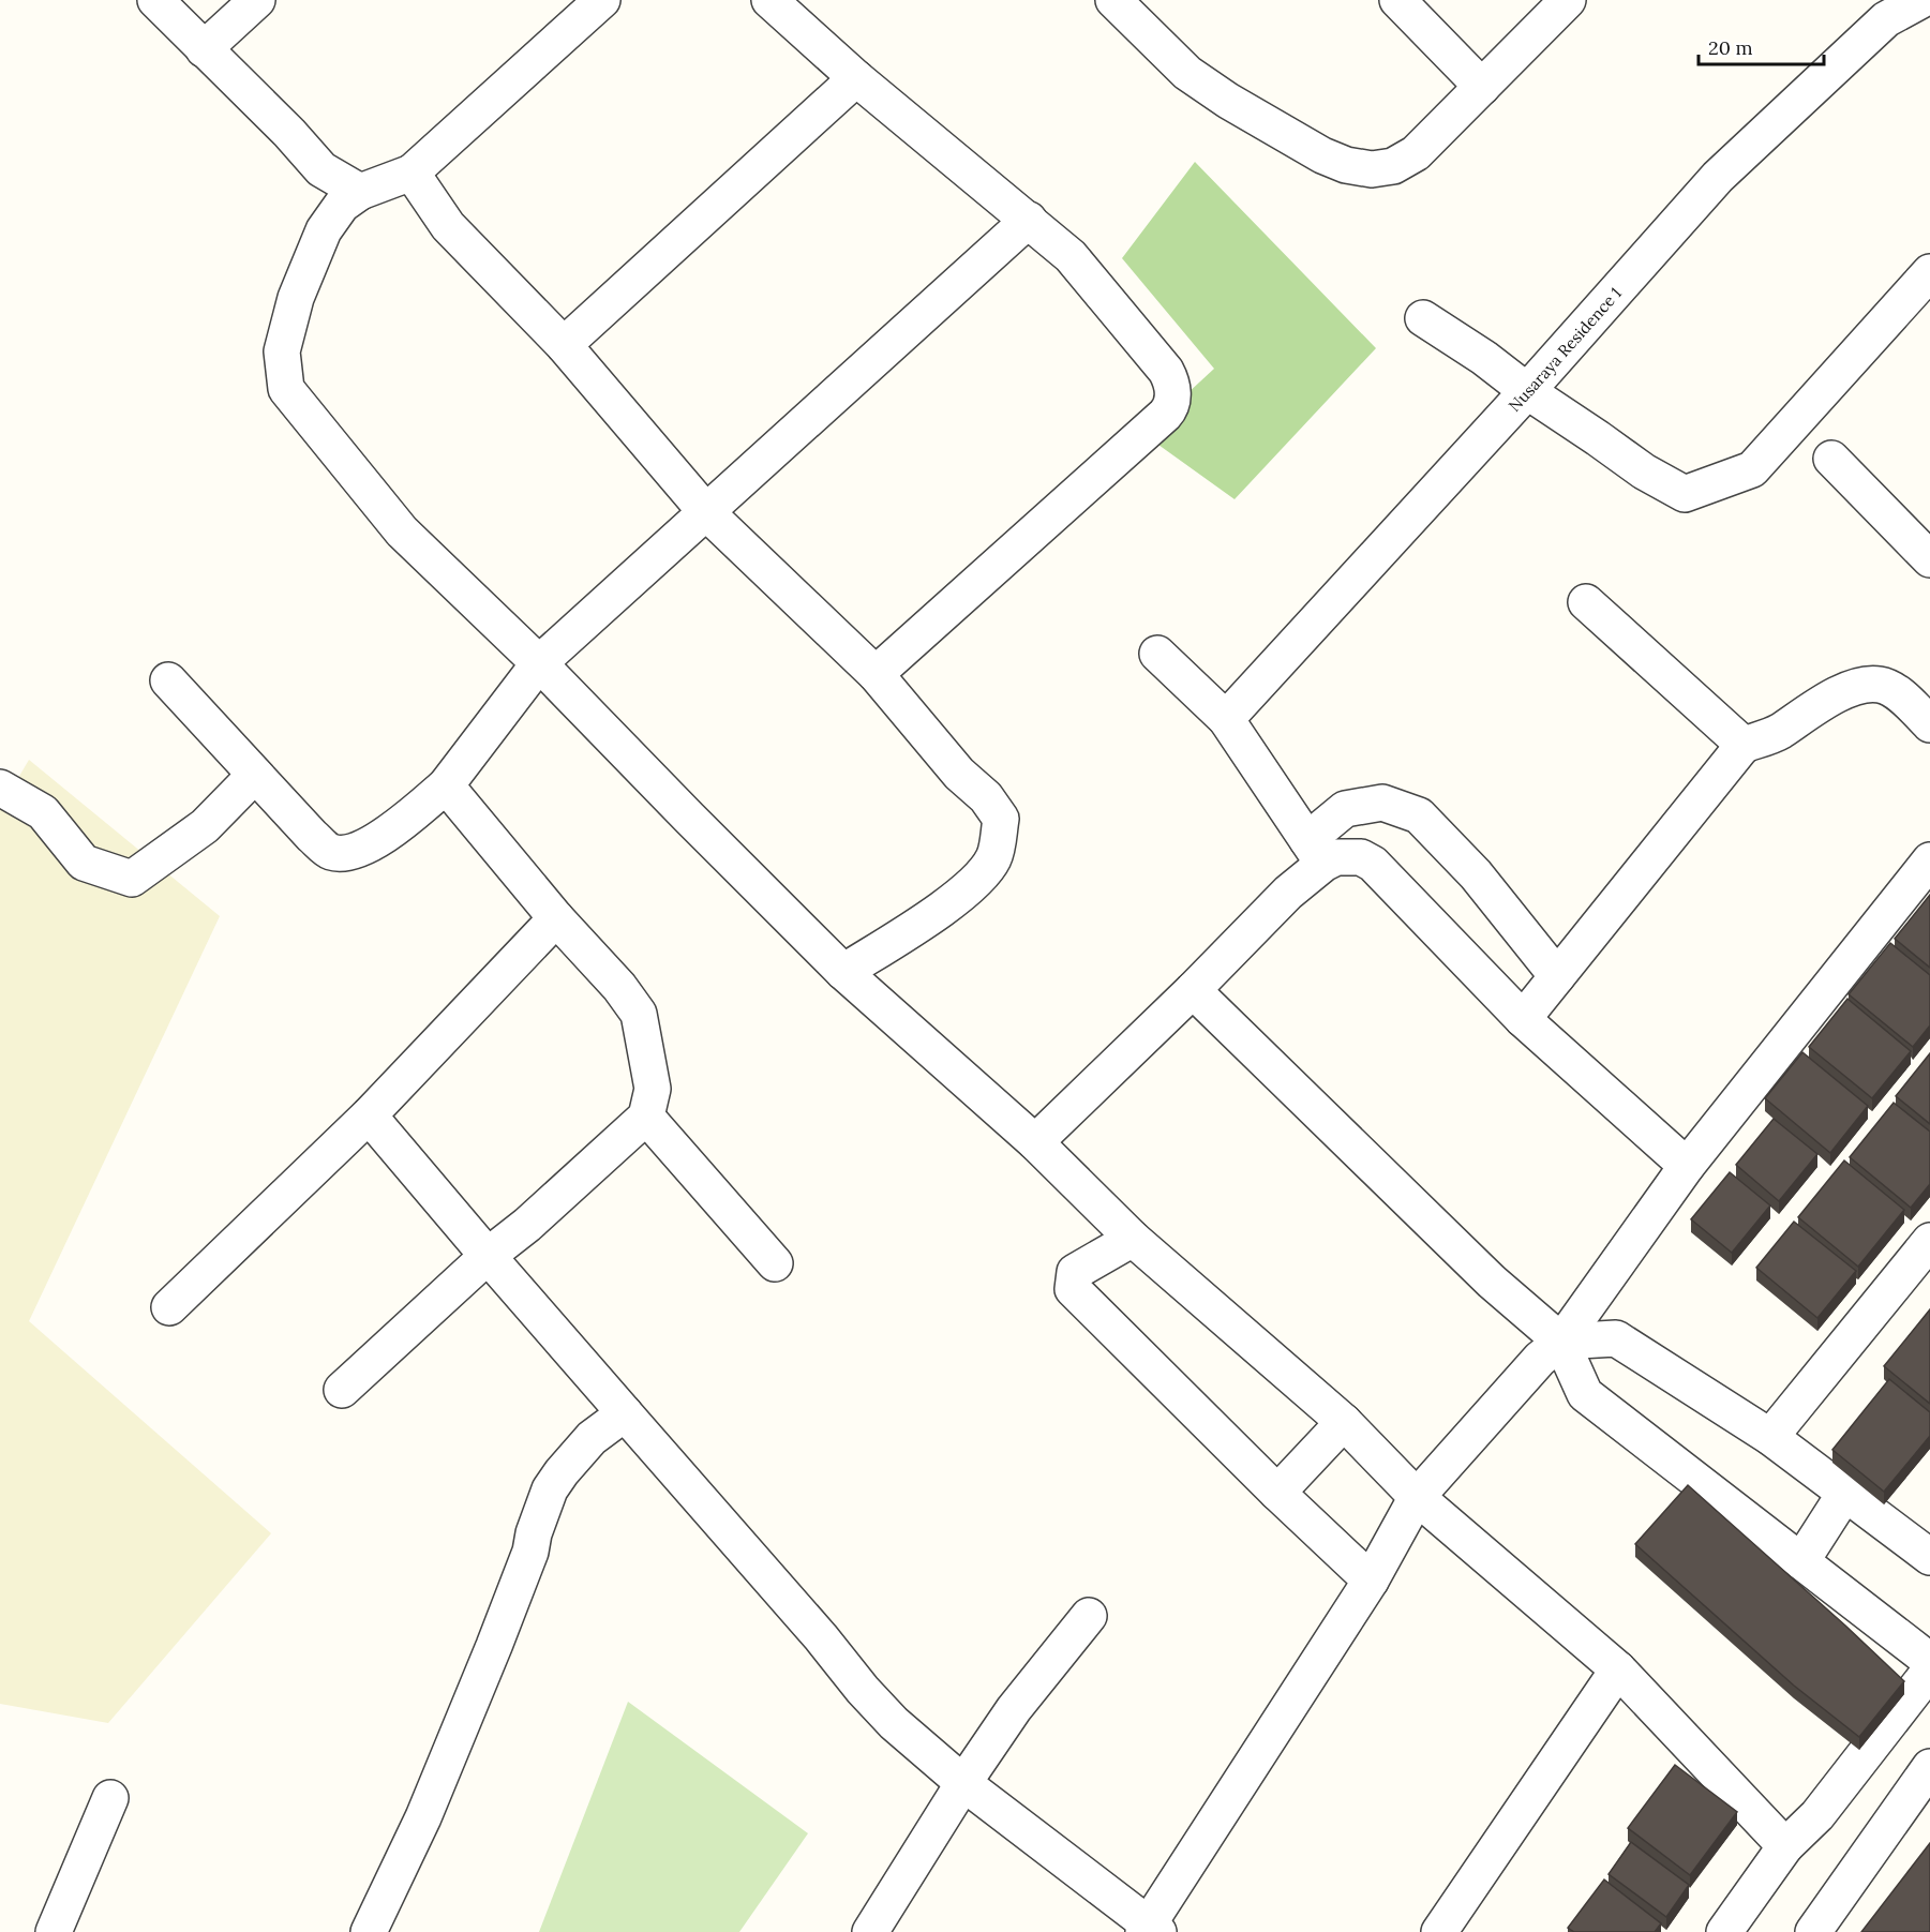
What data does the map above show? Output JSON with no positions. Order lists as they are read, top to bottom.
{
  "streets": {
    "street": ["Nusaraya Residence 1"]
  },
  "scale_bar": "20 m"
}
